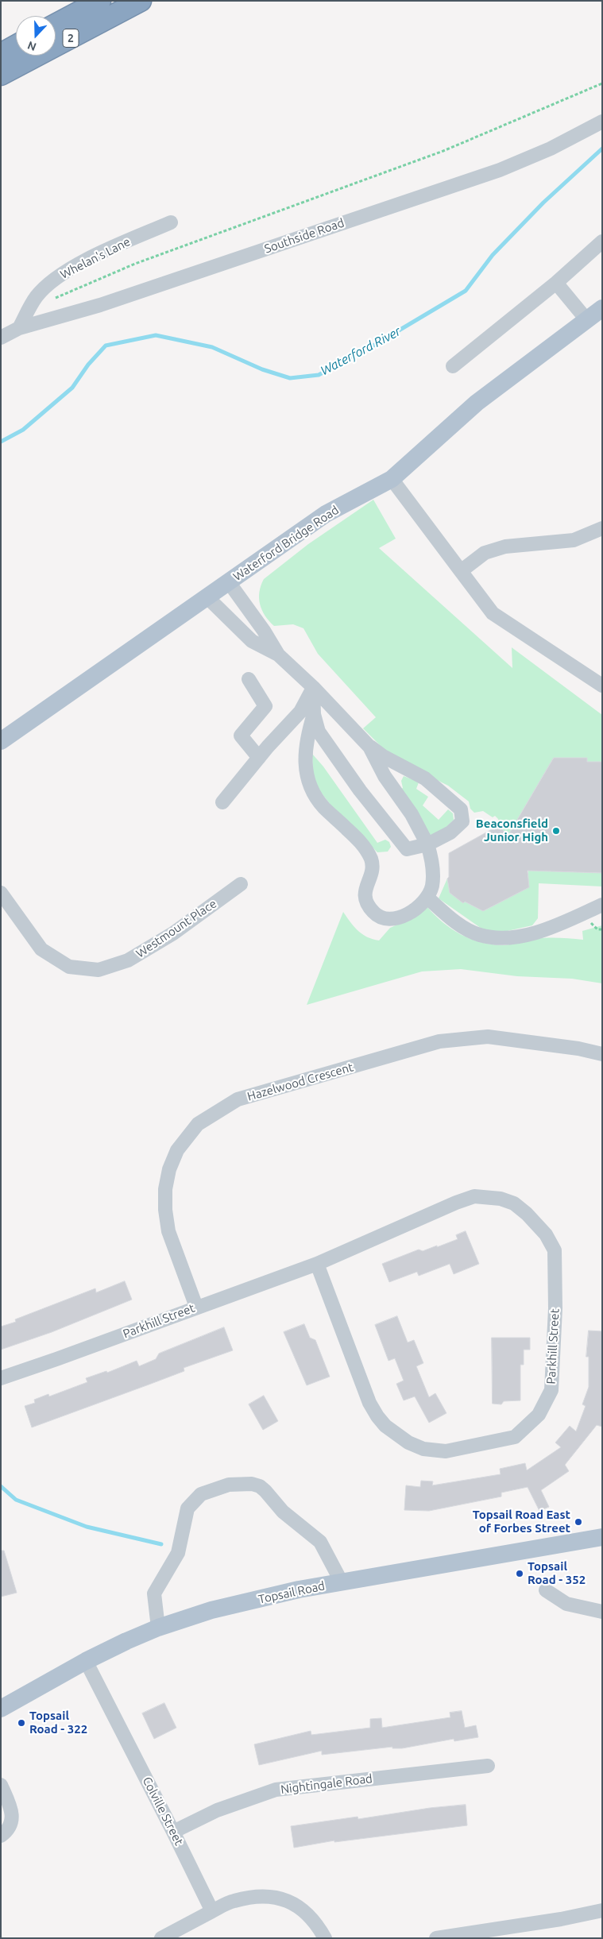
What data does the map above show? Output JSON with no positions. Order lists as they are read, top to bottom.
{
  "streets": {
    "highway": ["2"],
    "main road": ["Waterford Bridge Road", "Topsail Road"],
    "street": [
      "Southside Road",
      "Whelan's Lane",
      "Westmount Place",
      "Hazelwood Crescent",
      "Parkhill Street",
      "Nightingale Road",
      "Colville Street"
    ]
  },
  "crossings": [
    ["Southside Road", "Whelan's Lane"],
    ["Hazelwood Crescent", "Parkhill Street"],
    ["Topsail Road", "Colville Street"],
    ["Nightingale Road", "Colville Street"]
  ],
  "water": ["Waterford River"],
  "places": [
    "Beaconsfield Junior High",
    "Topsail Road East of Forbes Street",
    "Topsail Road - 352",
    "Topsail Road - 322"
  ],
  "north": "bottom"
}
